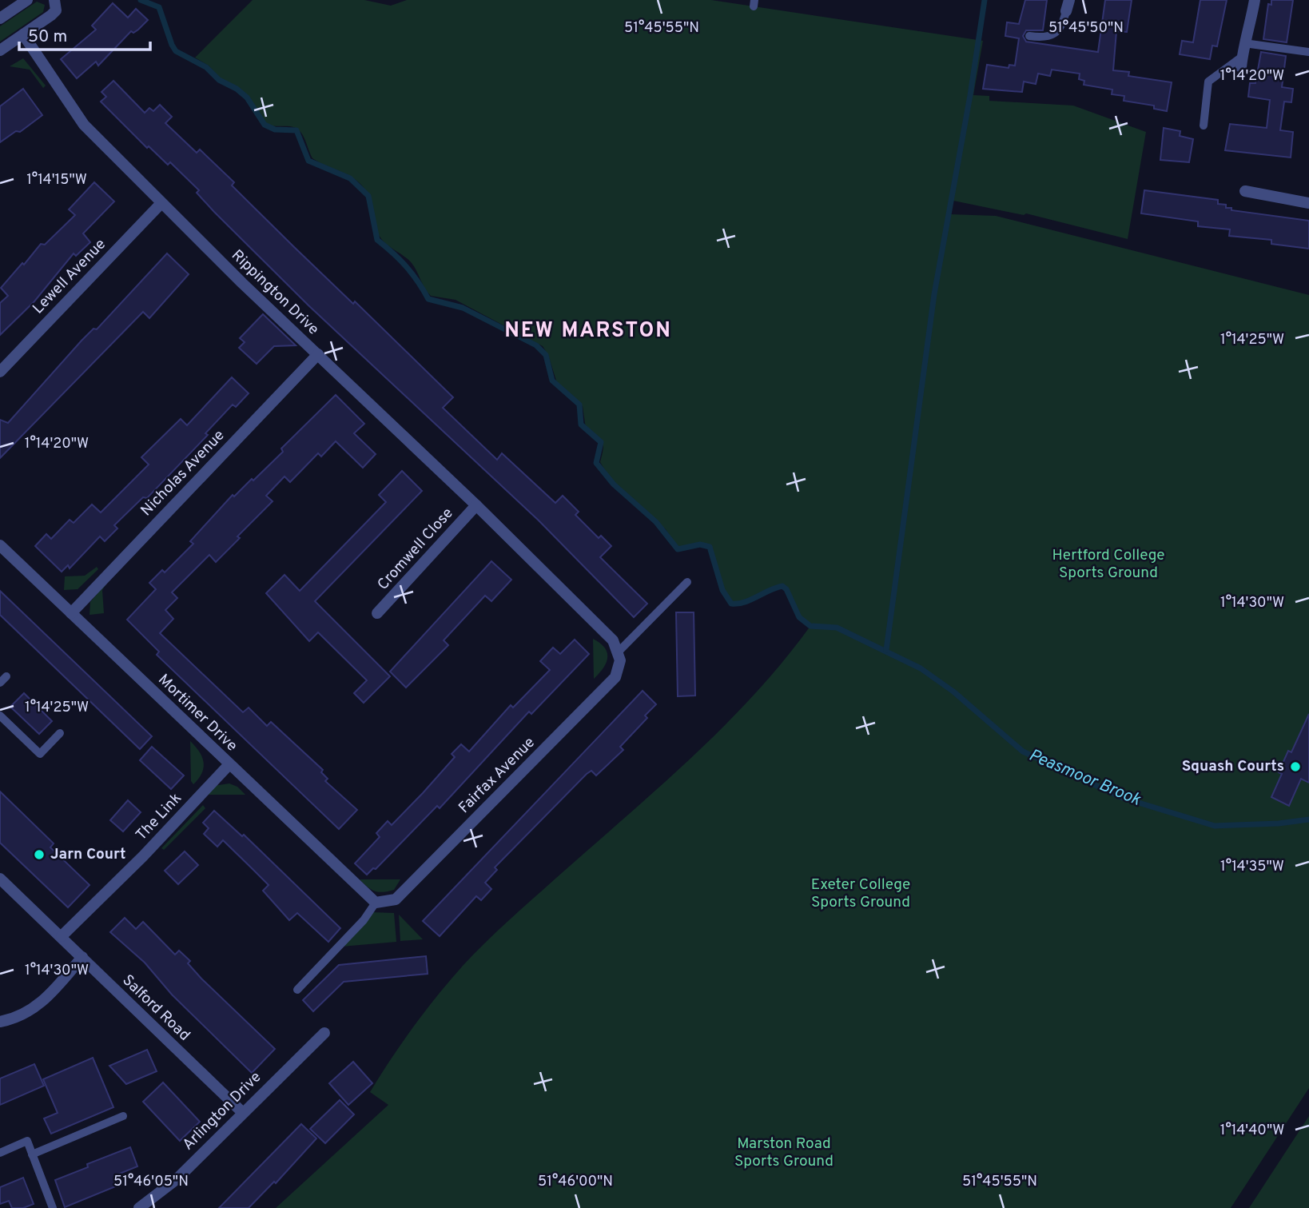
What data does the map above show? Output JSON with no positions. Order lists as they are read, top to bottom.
{
  "streets": {
    "street": [
      "Lewell Avenue",
      "Rippington Drive",
      "Nicholas Avenue",
      "Cromwell Close",
      "Mortimer Drive",
      "Fairfax Avenue",
      "The Link",
      "Salford Road",
      "Arlington Drive"
    ]
  },
  "crossings": [
    ["Lewell Avenue", "Rippington Drive"],
    ["Rippington Drive", "Nicholas Avenue"],
    ["Rippington Drive", "Cromwell Close"],
    ["Rippington Drive", "Fairfax Avenue"],
    ["Nicholas Avenue", "Mortimer Drive"],
    ["Mortimer Drive", "Fairfax Avenue"],
    ["Mortimer Drive", "The Link"],
    ["The Link", "Salford Road"],
    ["Salford Road", "Arlington Drive"]
  ],
  "districts": ["NEW MARSTON"],
  "water": ["Peasmoor Brook"],
  "parks": ["Hertford College Sports Ground", "Exeter College Sports Ground", "Marston Road Sports Ground"],
  "places": ["Squash Courts", "Jarn Court"],
  "scale_bar": "50 m",
  "coordinates": [
    "51°45'55\"N",
    "51°45'50\"N",
    "1°14'20\"W",
    "1°14'15\"W",
    "1°14'25\"W",
    "1°14'30\"W",
    "1°14'35\"W",
    "1°14'40\"W",
    "51°46'05\"N",
    "51°46'00\"N"
  ]
}
